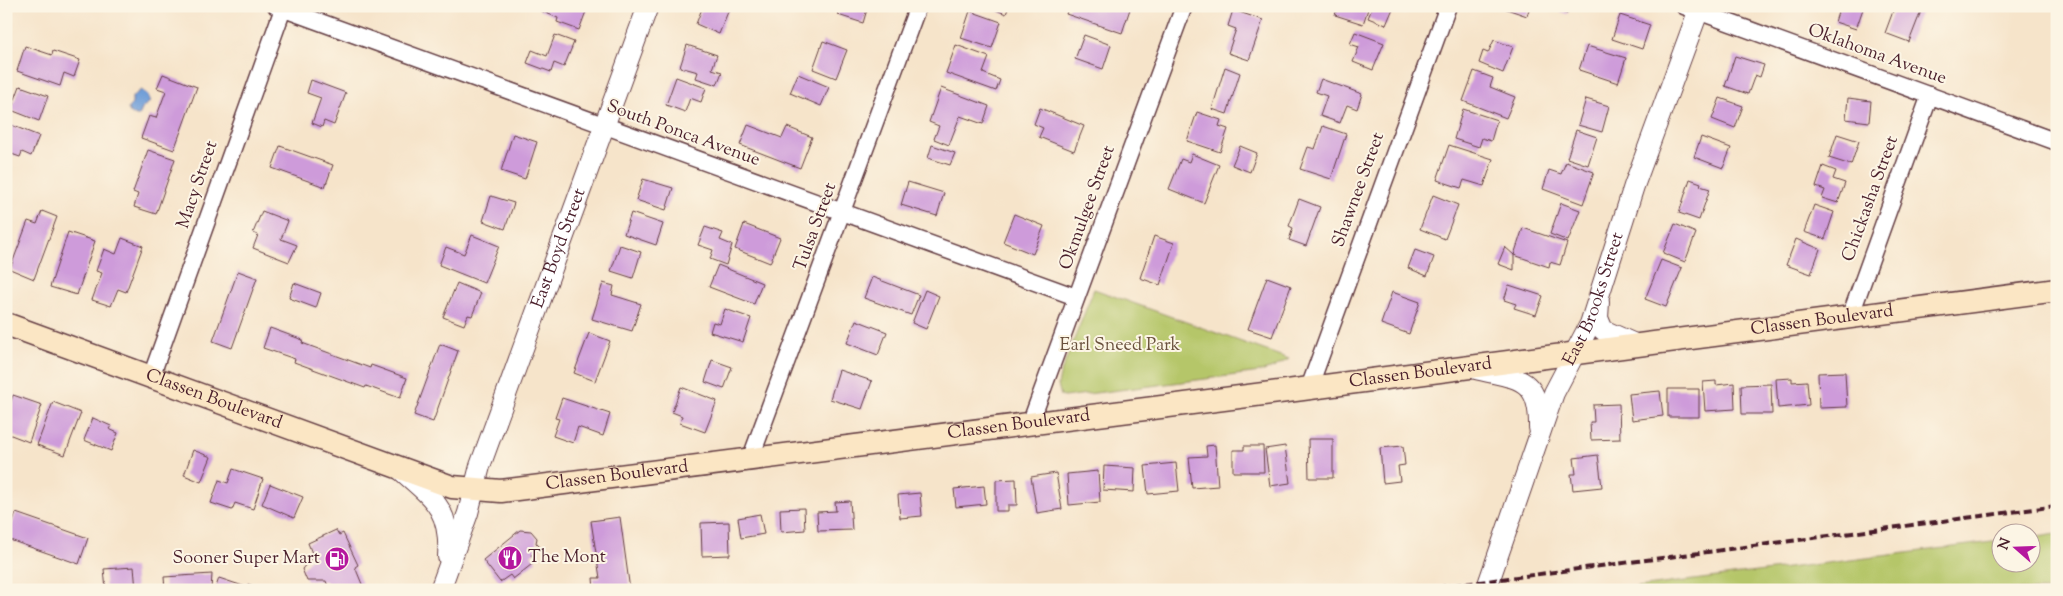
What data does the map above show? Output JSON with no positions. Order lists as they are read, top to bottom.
{
  "streets": {
    "main road": ["Classen Boulevard"],
    "street": [
      "Oklahoma Avenue",
      "South Ponca Avenue",
      "Macy Street",
      "Shawnee Street",
      "Chickasha Street",
      "Okmulgee Street",
      "Tulsa Street",
      "East Boyd Street",
      "East Brooks Street"
    ]
  },
  "crossings": [
    ["Oklahoma Avenue", "Chickasha Street"],
    ["Oklahoma Avenue", "East Brooks Street"],
    ["South Ponca Avenue", "Macy Street"],
    ["South Ponca Avenue", "Okmulgee Street"],
    ["South Ponca Avenue", "Tulsa Street"],
    ["South Ponca Avenue", "East Boyd Street"],
    ["Macy Street", "Classen Boulevard"],
    ["Shawnee Street", "Classen Boulevard"],
    ["Chickasha Street", "Classen Boulevard"],
    ["Okmulgee Street", "Classen Boulevard"],
    ["Tulsa Street", "Classen Boulevard"],
    ["East Boyd Street", "Classen Boulevard"],
    ["East Brooks Street", "Classen Boulevard"]
  ],
  "parks": ["Earl Sneed Park"],
  "places": {
    "restaurant": ["The Mont"],
    "fuel station": ["Sooner Super Mart"]
  },
  "north": "left"
}
